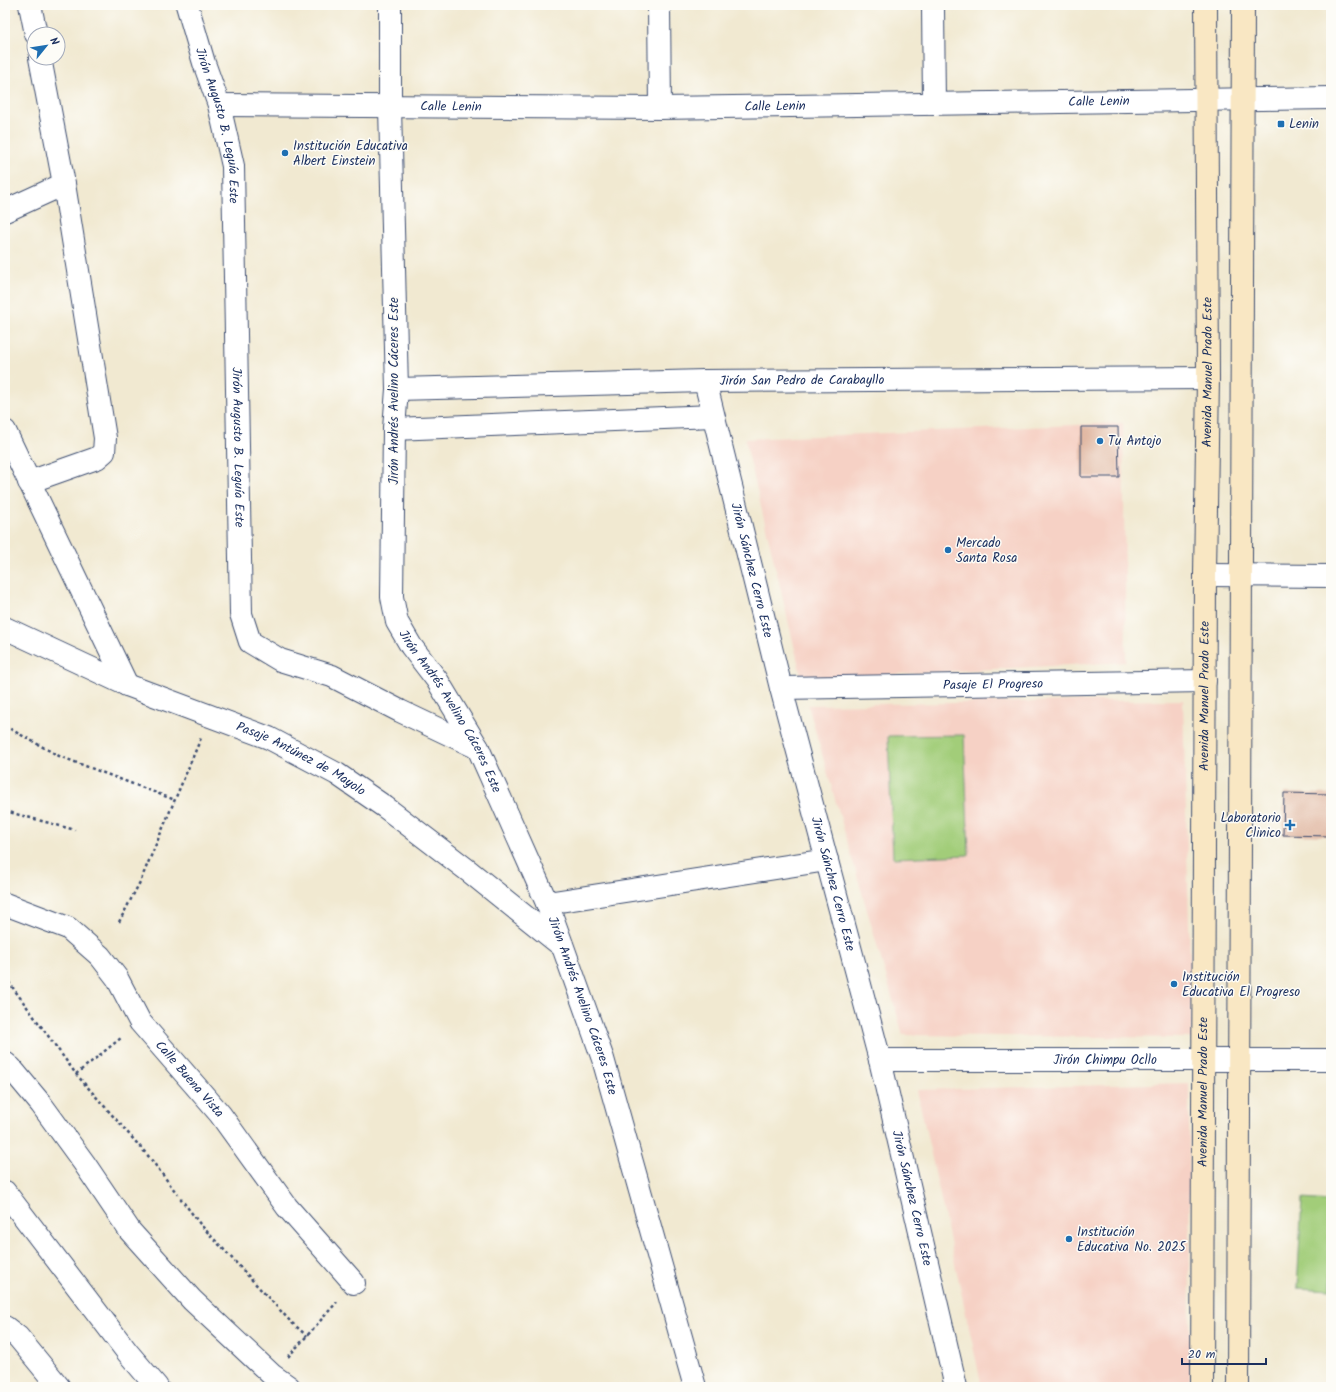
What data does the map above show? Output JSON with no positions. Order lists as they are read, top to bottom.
{
  "streets": {
    "street": [
      "Calle Lenin",
      "Jirón Augusto B. Leguía Este",
      "Avenida Manuel Prado Este",
      "Jirón San Pedro de Carabayllo",
      "Jirón Andrés Avelino Cáceres Este",
      "Jirón Sánchez Cerro Este",
      "Pasaje El Progreso",
      "Pasaje Antúnez de Mayolo",
      "Jirón Chimpu Ocllo",
      "Calle Buena Vista"
    ]
  },
  "crossings": [
    ["Calle Lenin", "Jirón Augusto B. Leguía Este"],
    ["Calle Lenin", "Avenida Manuel Prado Este"],
    ["Calle Lenin", "Jirón Andrés Avelino Cáceres Este"],
    ["Jirón Augusto B. Leguía Este", "Jirón Andrés Avelino Cáceres Este"],
    ["Avenida Manuel Prado Este", "Jirón San Pedro de Carabayllo"],
    ["Avenida Manuel Prado Este", "Pasaje El Progreso"],
    ["Avenida Manuel Prado Este", "Jirón Chimpu Ocllo"],
    ["Jirón San Pedro de Carabayllo", "Jirón Andrés Avelino Cáceres Este"],
    ["Jirón San Pedro de Carabayllo", "Jirón Sánchez Cerro Este"],
    ["Jirón Andrés Avelino Cáceres Este", "Pasaje Antúnez de Mayolo"],
    ["Jirón Sánchez Cerro Este", "Pasaje El Progreso"],
    ["Jirón Sánchez Cerro Este", "Jirón Chimpu Ocllo"]
  ],
  "places": {
    "transit": ["Lenin"],
    "other": [
      "Institución Educativa Albert Einstein",
      "Tu Antojo",
      "Mercado Santa Rosa",
      "Institución Educativa El Progreso",
      "Institución Educativa No. 2025"
    ],
    "health": ["Laboratorio Clinico"]
  },
  "scale_bar": "20 m",
  "north": "top right"
}
